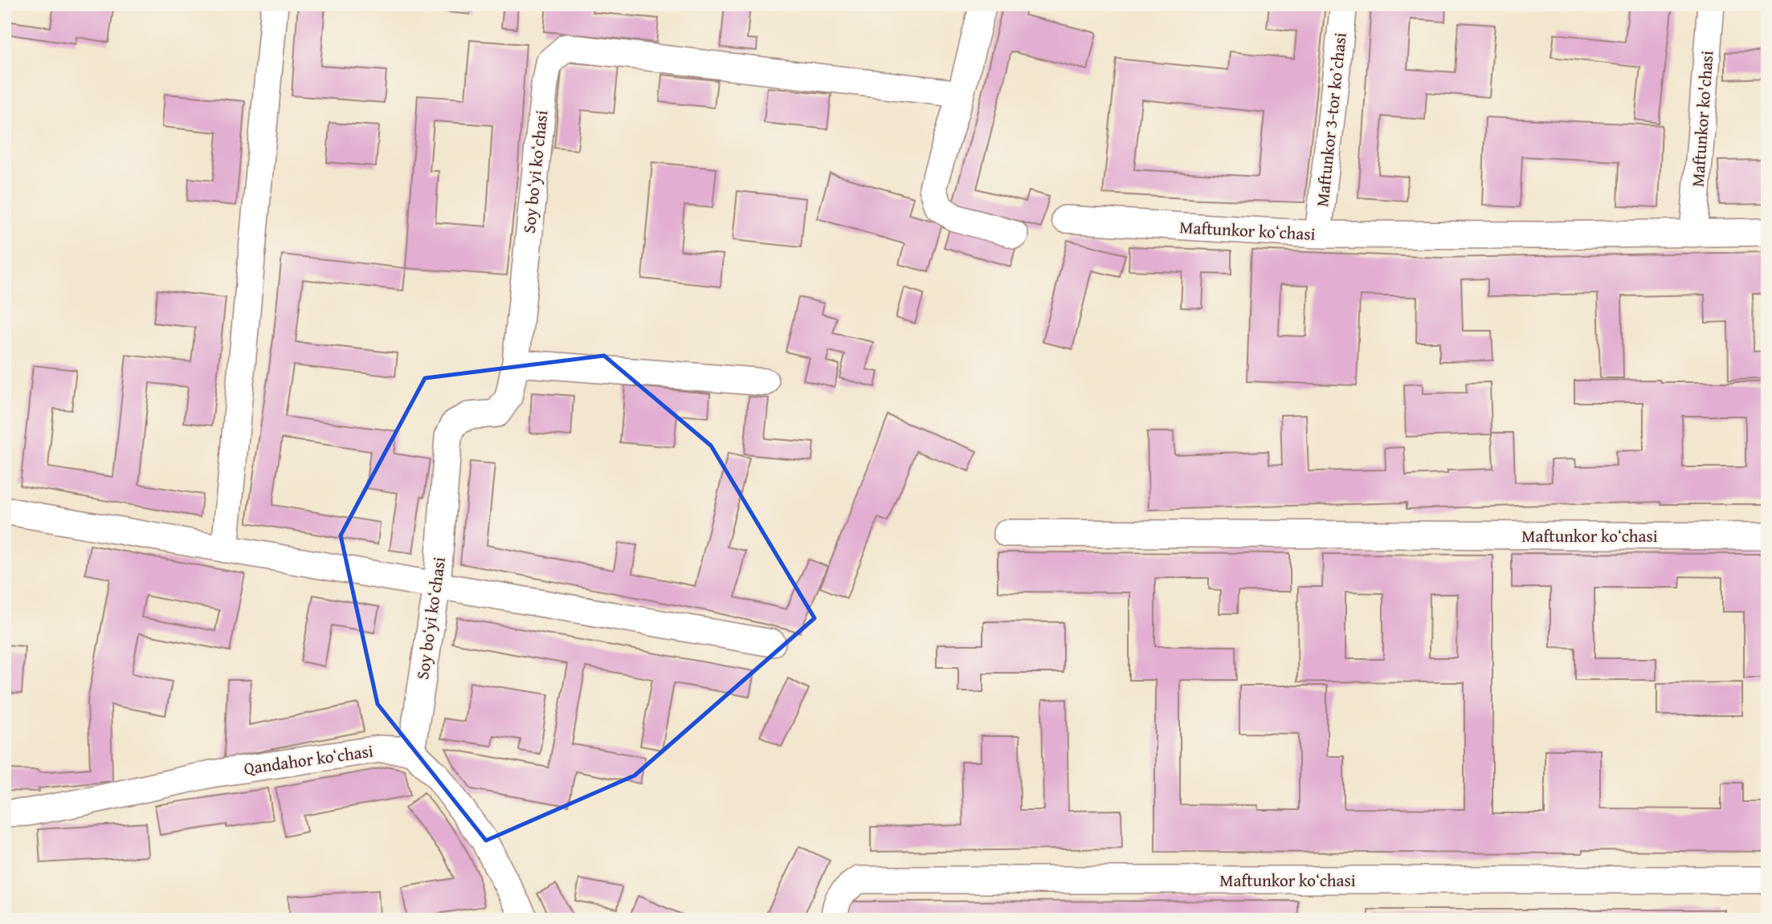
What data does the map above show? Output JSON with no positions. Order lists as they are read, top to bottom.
{
  "streets": {
    "street": [
      "Maftunkor ko'chasi",
      "Maftunkor 3-tor koʼchasi",
      "Soy boʻyi koʻchasi",
      "Maftunkor koʻchasi",
      "Qandahor koʻchasi"
    ]
  },
  "crossings": [
    ["Maftunkor ko'chasi", "Maftunkor koʻchasi"],
    ["Maftunkor 3-tor koʼchasi", "Maftunkor koʻchasi"],
    ["Soy boʻyi koʻchasi", "Qandahor koʻchasi"]
  ]
}
